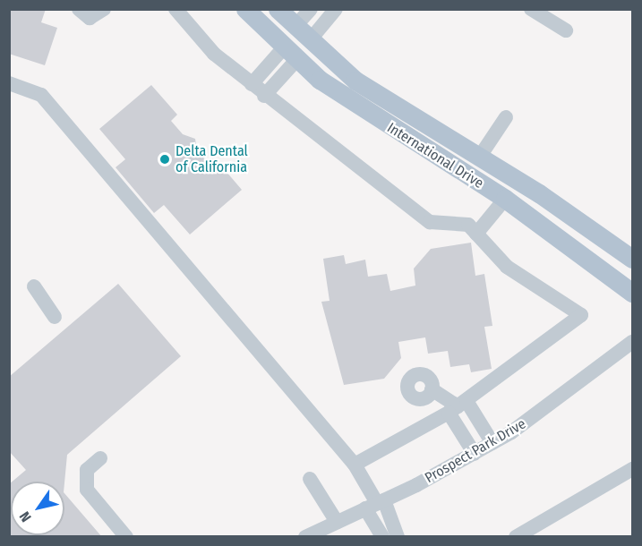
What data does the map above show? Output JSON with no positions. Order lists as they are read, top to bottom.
{
  "streets": {
    "main road": ["International Drive"],
    "street": ["Prospect Park Drive"]
  },
  "places": ["Delta Dental of California"],
  "north": "bottom left"
}
